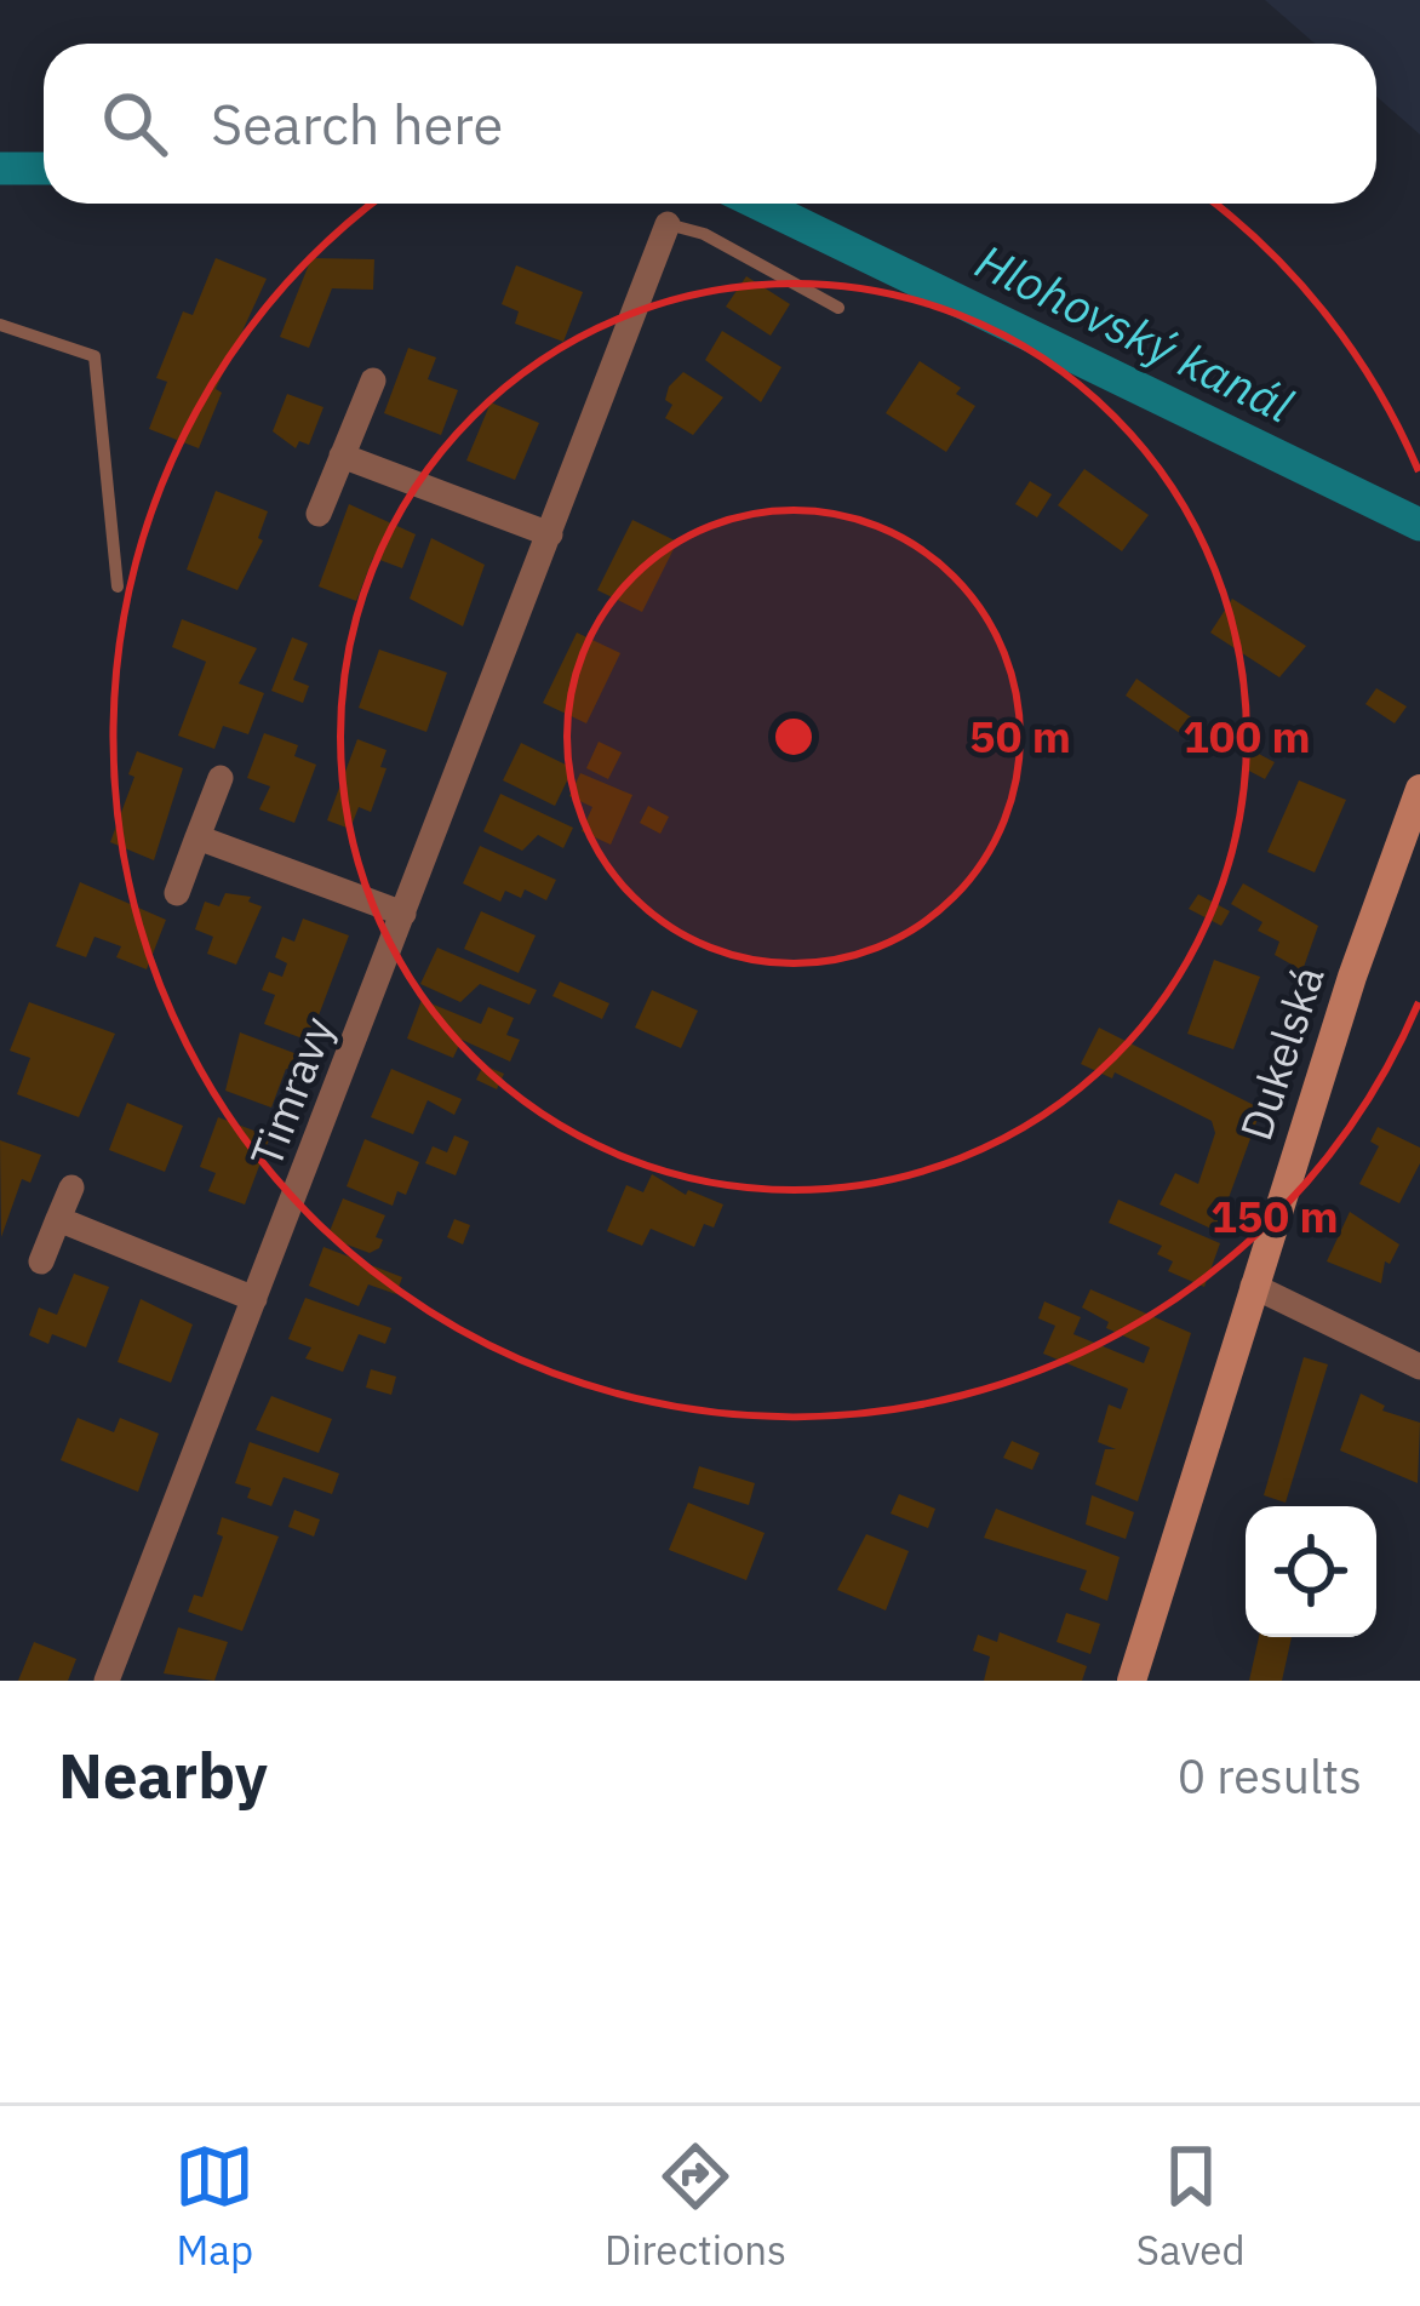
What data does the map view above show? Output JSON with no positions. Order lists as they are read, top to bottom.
{
  "streets": {
    "main road": ["Dukelská"],
    "street": ["Timravy"]
  },
  "water": ["Hlohovský kanál"],
  "page": {
    "search": "Search here",
    "heading": ["Nearby", "0 results"],
    "nav": ["Map", "Directions", "Saved"]
  },
  "rings": ["50 m", "100 m", "150 m"]
}
